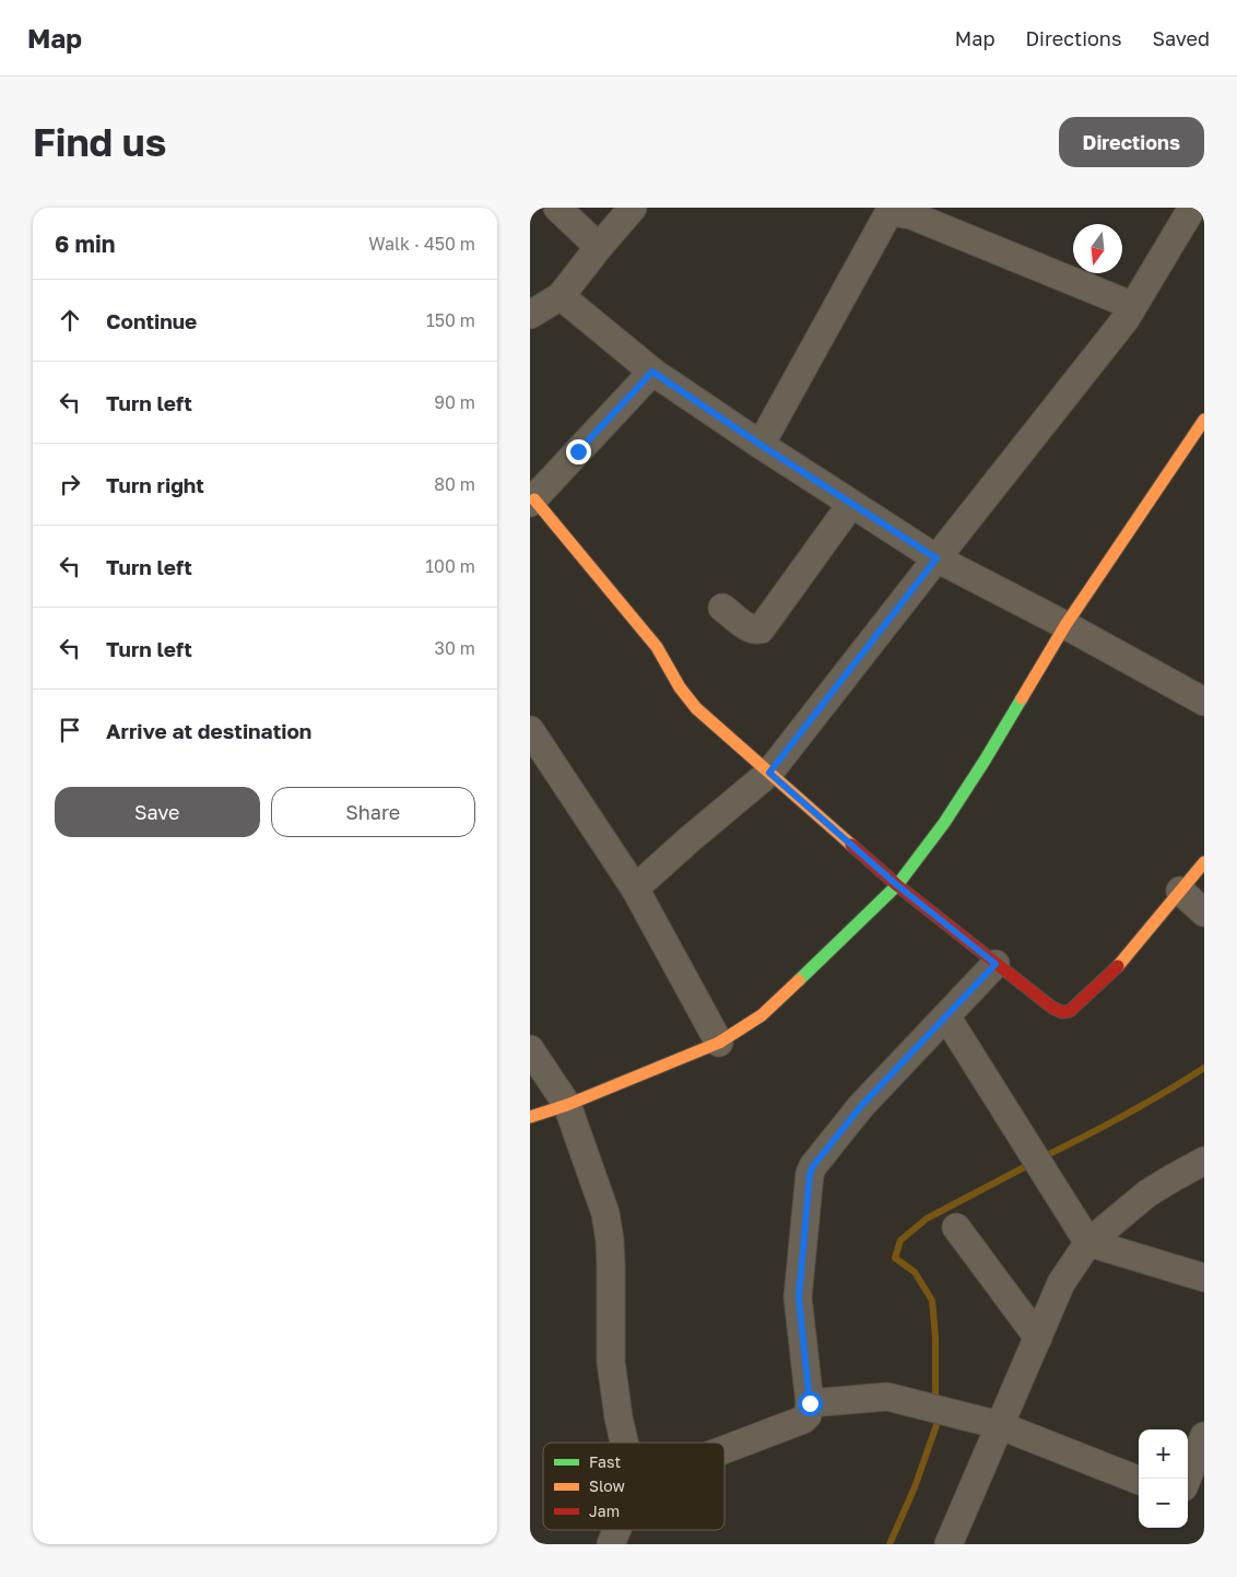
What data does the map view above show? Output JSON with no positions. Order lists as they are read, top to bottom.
{
  "legend": ["Fast", "Slow", "Jam"],
  "north": "bottom",
  "page": {
    "header": "Map",
    "nav": ["Map", "Directions", "Saved"],
    "buttons": [
      "Directions",
      ["Save", "Share"]
    ],
    "title": "Find us",
    "heading": ["6 min", "Walk · 450 m"],
    "list": [
      ["Continue", "150 m"],
      ["Turn left", "90 m"],
      ["Turn right", "80 m"],
      ["Turn left", "100 m"],
      ["Turn left", "30 m"],
      "Arrive at destination"
    ],
    "map_buttons": ["+", "−"]
  }
}
